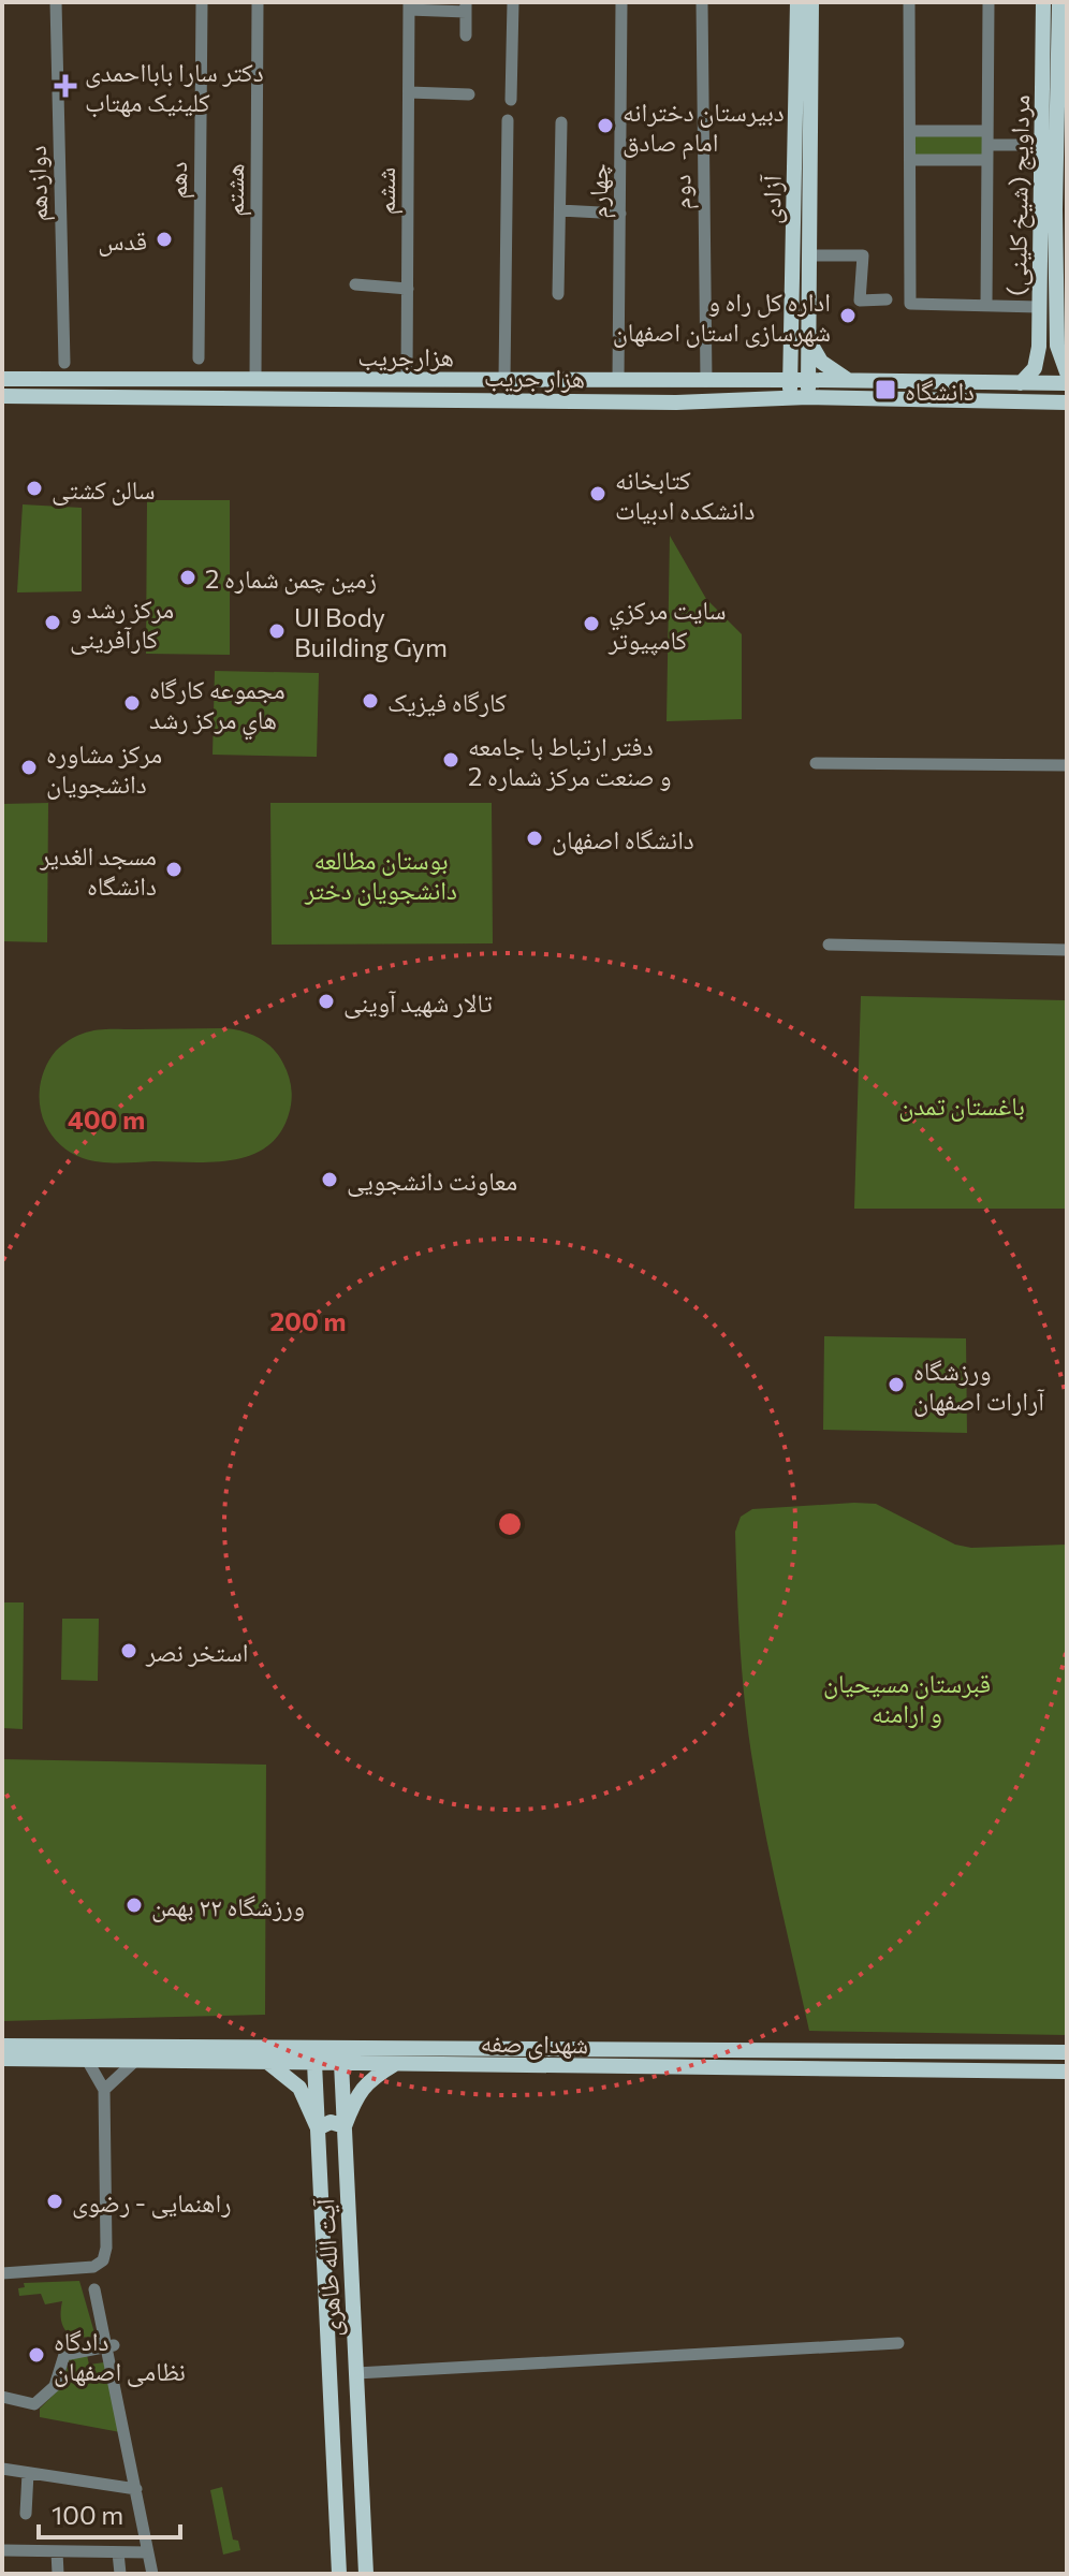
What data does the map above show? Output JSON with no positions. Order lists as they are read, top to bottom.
{
  "streets": {
    "main road": [
      "مرداویج (شیخ کلینی)",
      "آزادی",
      "هزارجریب",
      "هزار جریب",
      "شهدای صفه",
      "آیت الله طاهری"
    ],
    "street": [
      "دهم",
      "دوازدهم",
      "هشتم",
      "ششم",
      "چهارم",
      "دوم"
    ]
  },
  "crossings": [
    ["هشتم", "هزارجریب"],
    ["ششم", "هزارجریب"],
    ["چهارم", "هزارجریب"],
    ["دوم", "هزارجریب"],
    ["مرداویج (شیخ کلینی)", "هزارجریب"],
    ["آزادی", "هزارجریب"],
    ["آزادی", "هزار جریب"],
    ["شهدای صفه", "آیت الله طاهری"]
  ],
  "parks": ["بوستان مطالعه دانشجویان دختر", "باغستان تمدن", "قبرستان مسیحیان و ارامنه"],
  "places": {
    "health": ["دکتر سارا بابااحمدی کلینیک مهتاب"],
    "other": [
      "دبیرستان دخترانه امام صادق",
      "قدس",
      "اداره کل راه و شهرسازی استان اصفهان",
      "سالن کشتی",
      "کتابخانه دانشکده ادبيات",
      "زمین چمن شماره 2",
      "مرکز رشد و کارآفرینی",
      "سايت مرکزي کامپيوتر",
      "UI Body Building Gym",
      "کارگاه فیزیک",
      "مجموعه کارگاه هاي مرکز رشد",
      "دفتر ارتباط با جامعه و صنعت مرکز شماره 2",
      "مرکز مشاوره دانشجویان",
      "دانشگاه اصفهان",
      "مسجد الغدیر دانشگاه",
      "تالار شهید آوینی",
      "معاونت دانشجویی",
      "ورزشگاه آرارات اصفهان",
      "استخر نصر",
      "ورزشگاه ۲۲ بهمن",
      "راهنمایی - رضوی",
      "دادگاه نظامی اصفهان"
    ],
    "transit": ["دانشگاه"]
  },
  "scale_bar": "100 m",
  "rings": ["400 m", "200 m"]
}
